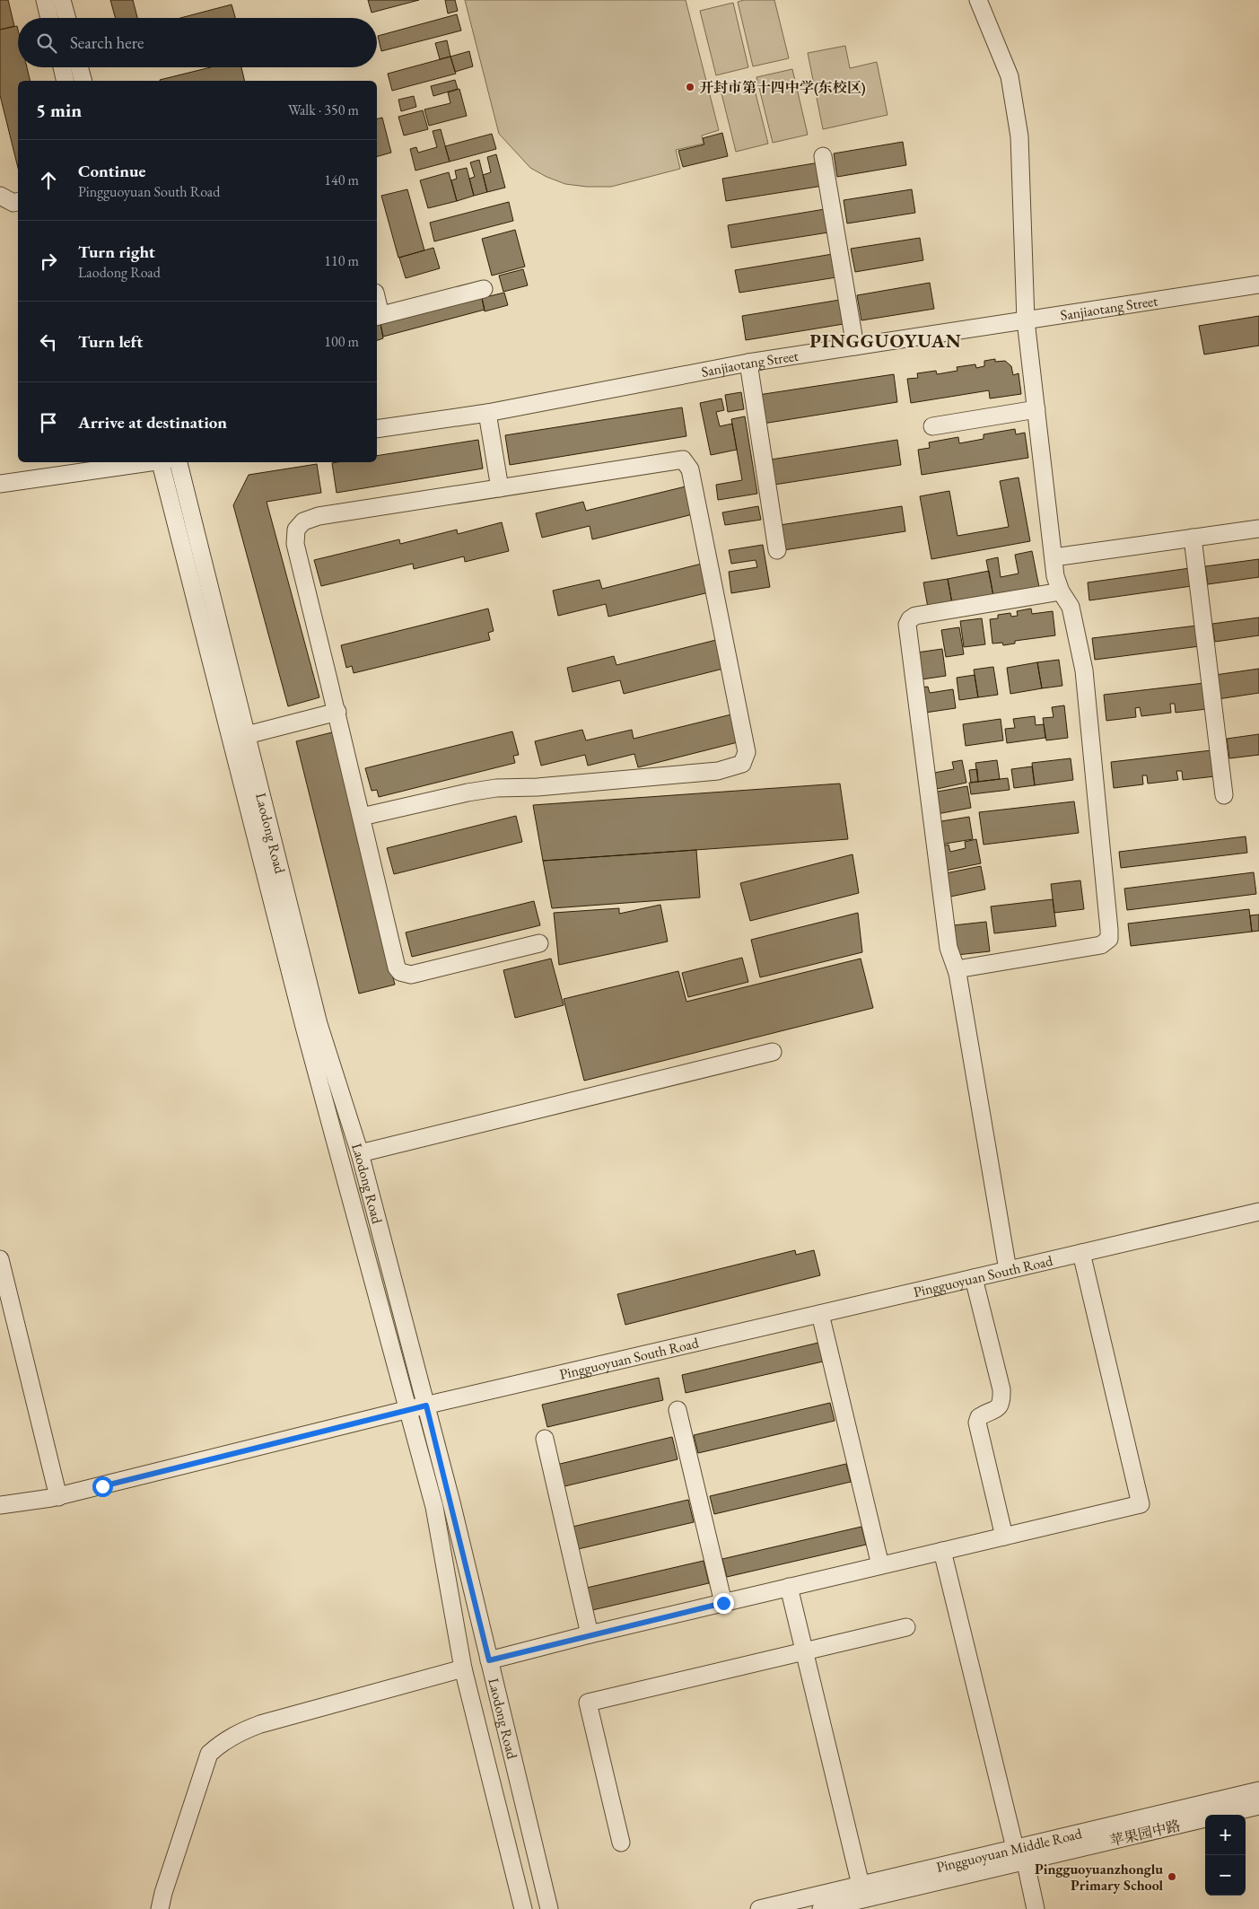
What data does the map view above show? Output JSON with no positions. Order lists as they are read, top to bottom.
{
  "streets": {
    "street": [
      "Sanjiaotang Street",
      "Laodong Road",
      "Pingguoyuan South Road",
      "苹果园中路",
      "Pingguoyuan Middle Road"
    ]
  },
  "crossings": [
    ["Laodong Road", "Pingguoyuan South Road"],
    ["苹果园中路", "Pingguoyuan Middle Road"]
  ],
  "districts": ["PINGGUOYUAN"],
  "places": ["开封市第十四中学(东校区)", "Pingguoyuanzhonglu Primary School"],
  "page": {
    "search": "Search here",
    "heading": ["5 min", "Walk · 350 m"],
    "list": [
      ["Continue", "Pingguoyuan South Road", "140 m"],
      ["Turn right", "Laodong Road", "110 m"],
      ["Turn left", "100 m"],
      "Arrive at destination"
    ],
    "map_buttons": ["+", "−"]
  }
}
